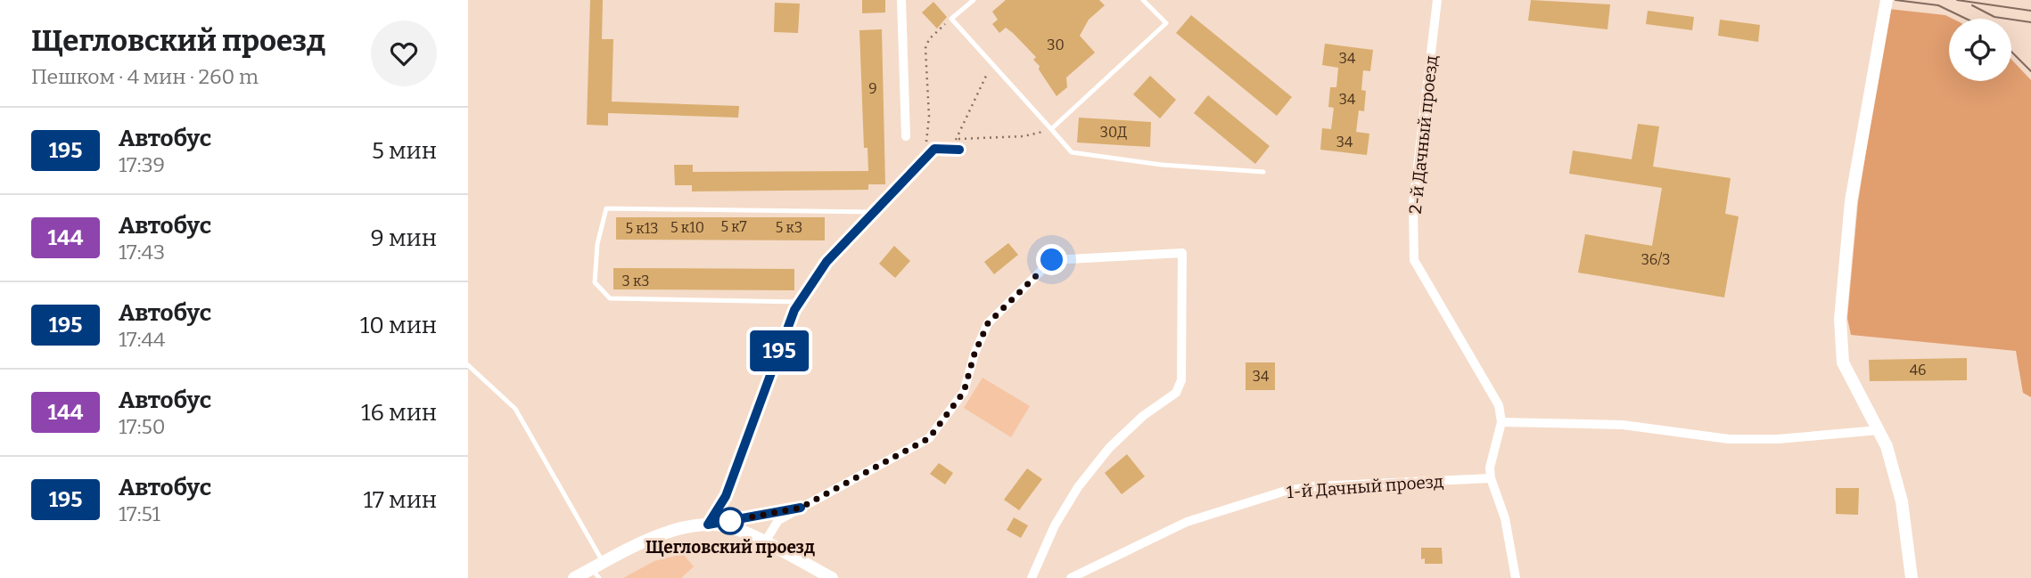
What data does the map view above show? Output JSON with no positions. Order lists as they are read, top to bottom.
{
  "streets": {
    "street": ["2-й Дачный проезд", "1-й Дачный проезд"]
  },
  "places": ["Щегловский проезд"],
  "lines": ["bus line 195"],
  "house_numbers": [
    "30",
    "34",
    "9",
    "34",
    "30Д",
    "34",
    "5 к7",
    "5 к10",
    "5 к3",
    "5 к13",
    "36/3",
    "3 к3",
    "46",
    "34"
  ],
  "page": {
    "heading": ["Щегловский проезд", "Пешком · 4 мин · 260 m"],
    "on_map": "195",
    "list": [
      {
        "mark": "195",
        "name": "Автобус",
        "note": "17:39",
        "value": "5 мин"
      },
      {
        "mark": "144",
        "name": "Автобус",
        "note": "17:43",
        "value": "9 мин"
      },
      {
        "mark": "195",
        "name": "Автобус",
        "note": "17:44",
        "value": "10 мин"
      },
      {
        "mark": "144",
        "name": "Автобус",
        "note": "17:50",
        "value": "16 мин"
      },
      {
        "mark": "195",
        "name": "Автобус",
        "note": "17:51",
        "value": "17 мин"
      }
    ]
  }
}
